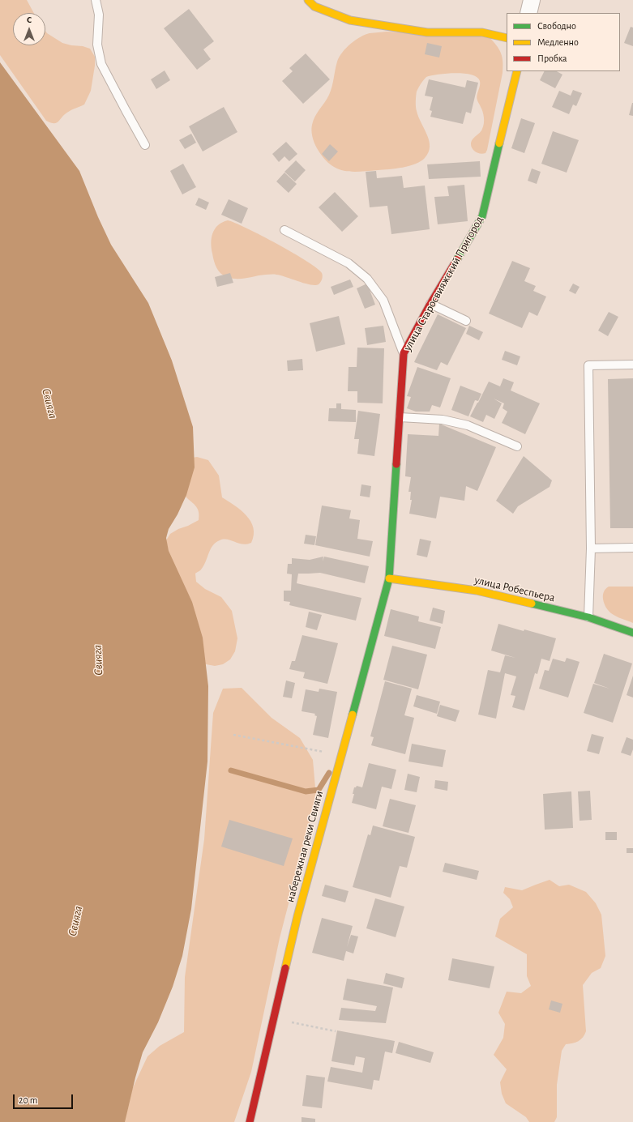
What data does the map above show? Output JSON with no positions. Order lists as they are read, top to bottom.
{
  "streets": {
    "street": ["улица Старосвияжский Пригород", "улица Робеспьера", "набережная реки Свияги"]
  },
  "crossings": [
    ["улица Старосвияжский Пригород", "улица Робеспьера"],
    ["улица Старосвияжский Пригород", "набережная реки Свияги"],
    ["улица Робеспьера", "набережная реки Свияги"]
  ],
  "water": ["Свияга"],
  "legend": ["Свободно", "Медленно", "Пробка"],
  "scale_bar": "20 m",
  "north": "top"
}
